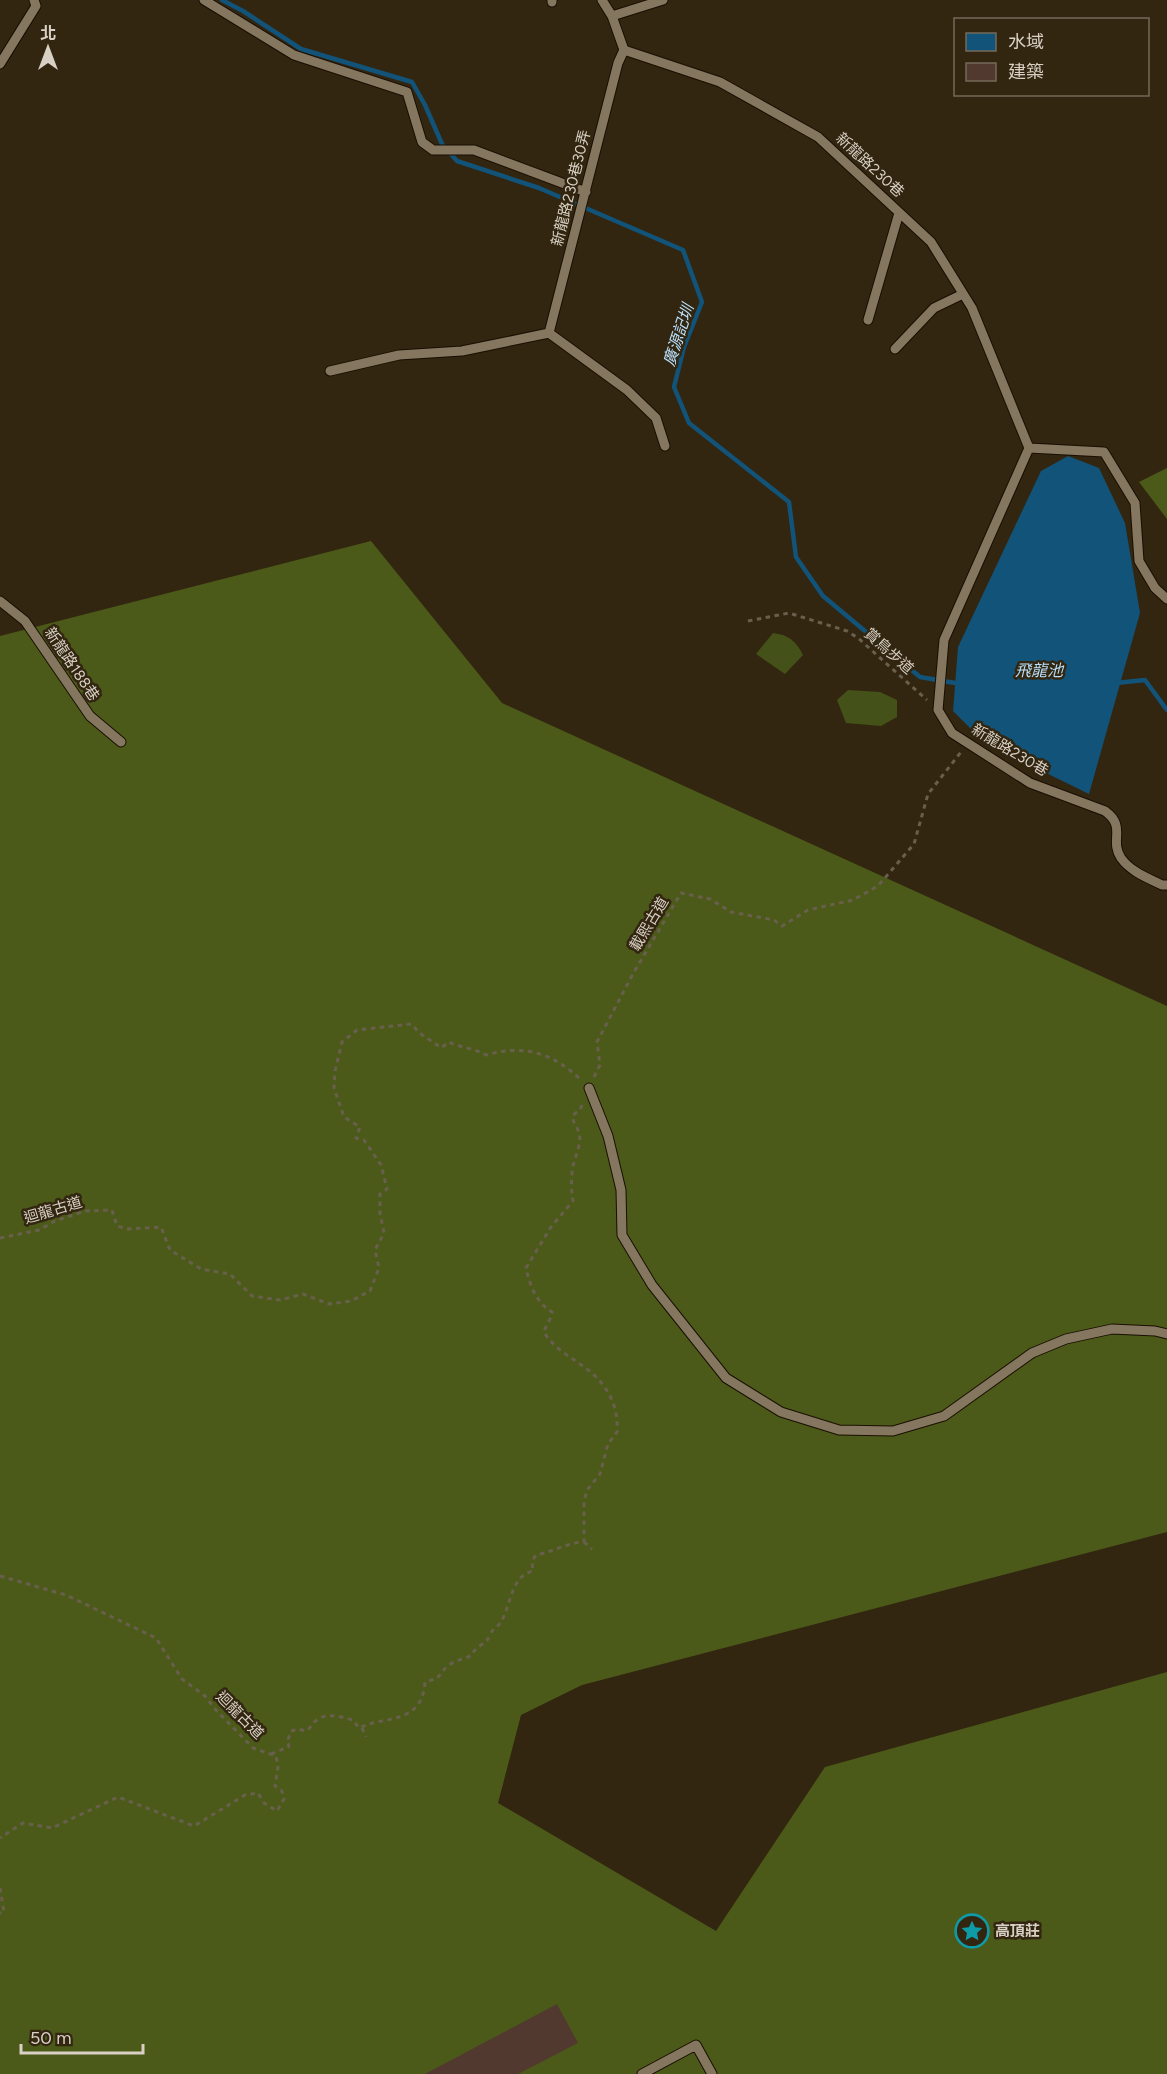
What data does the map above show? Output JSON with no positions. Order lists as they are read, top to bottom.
{
  "streets": {
    "lane": ["新龍路230巷", "新龍路230巷30弄", "新龍路188巷"],
    "path": ["賞鳥步道", "載熙古道", "迴龍古道"]
  },
  "crossings": [
    ["新龍路230巷", "新龍路230巷30弄"],
    ["新龍路230巷", "賞鳥步道"],
    ["新龍路230巷", "載熙古道"],
    ["載熙古道", "迴龍古道"]
  ],
  "water": ["廣源記圳", "飛龍池"],
  "places": {
    "place": ["高頂莊"]
  },
  "legend": ["水域", "建築"],
  "scale_bar": "50 m",
  "north": "top"
}
